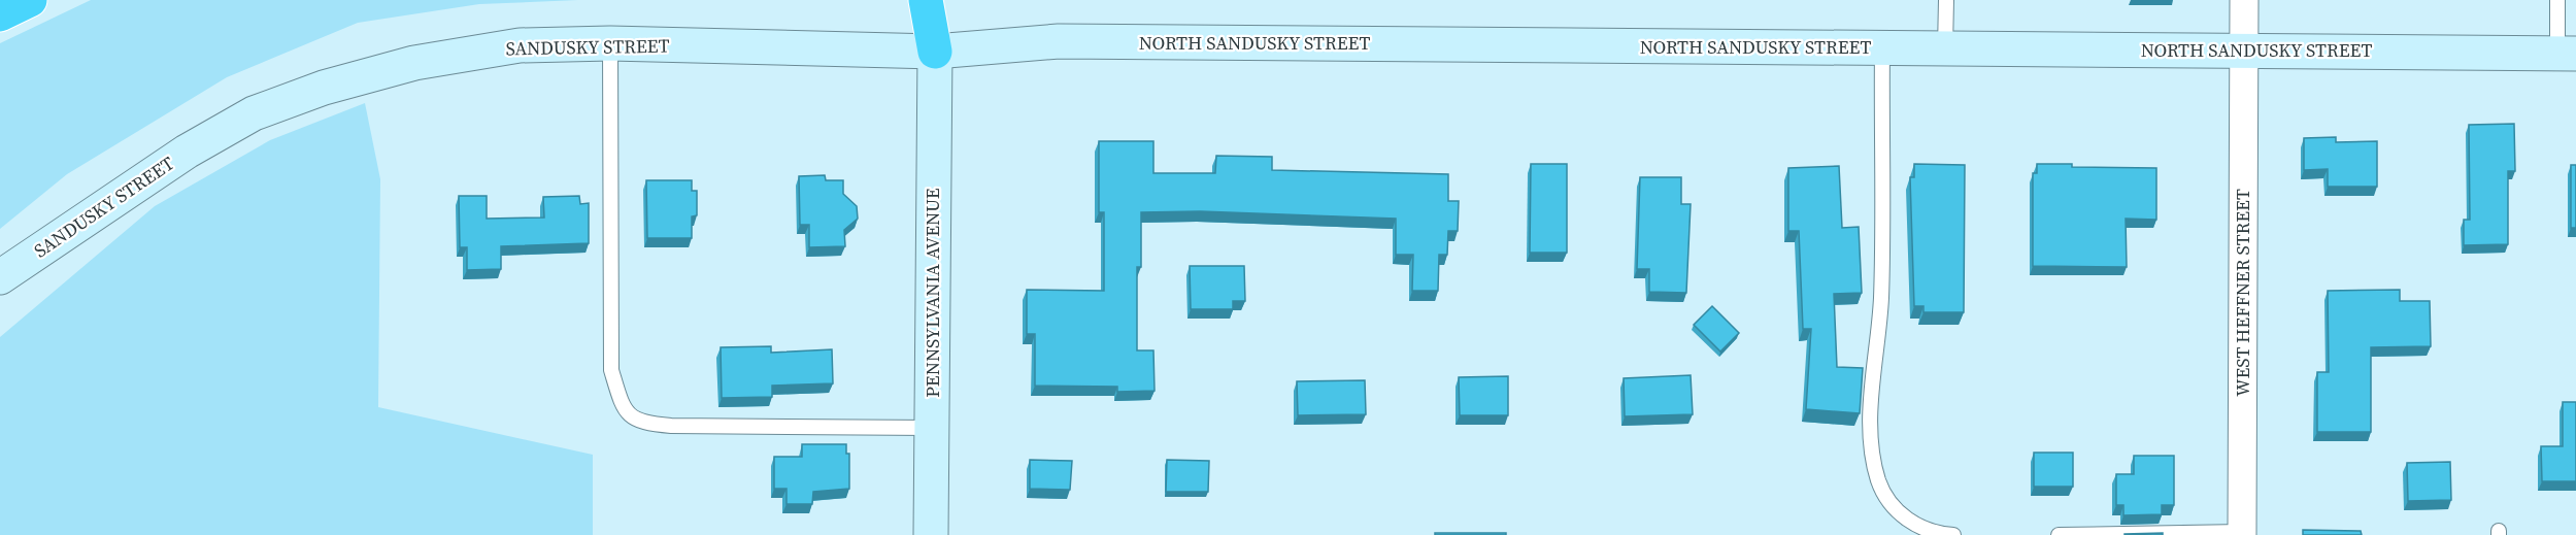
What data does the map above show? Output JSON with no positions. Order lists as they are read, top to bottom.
{
  "streets": {
    "street": [
      "NORTH SANDUSKY STREET",
      "SANDUSKY STREET",
      "PENNSYLVANIA AVENUE",
      "WEST HEFFNER STREET"
    ]
  },
  "crossings": [
    ["NORTH SANDUSKY STREET", "SANDUSKY STREET"],
    ["NORTH SANDUSKY STREET", "PENNSYLVANIA AVENUE"],
    ["NORTH SANDUSKY STREET", "WEST HEFFNER STREET"],
    ["SANDUSKY STREET", "PENNSYLVANIA AVENUE"]
  ]
}
